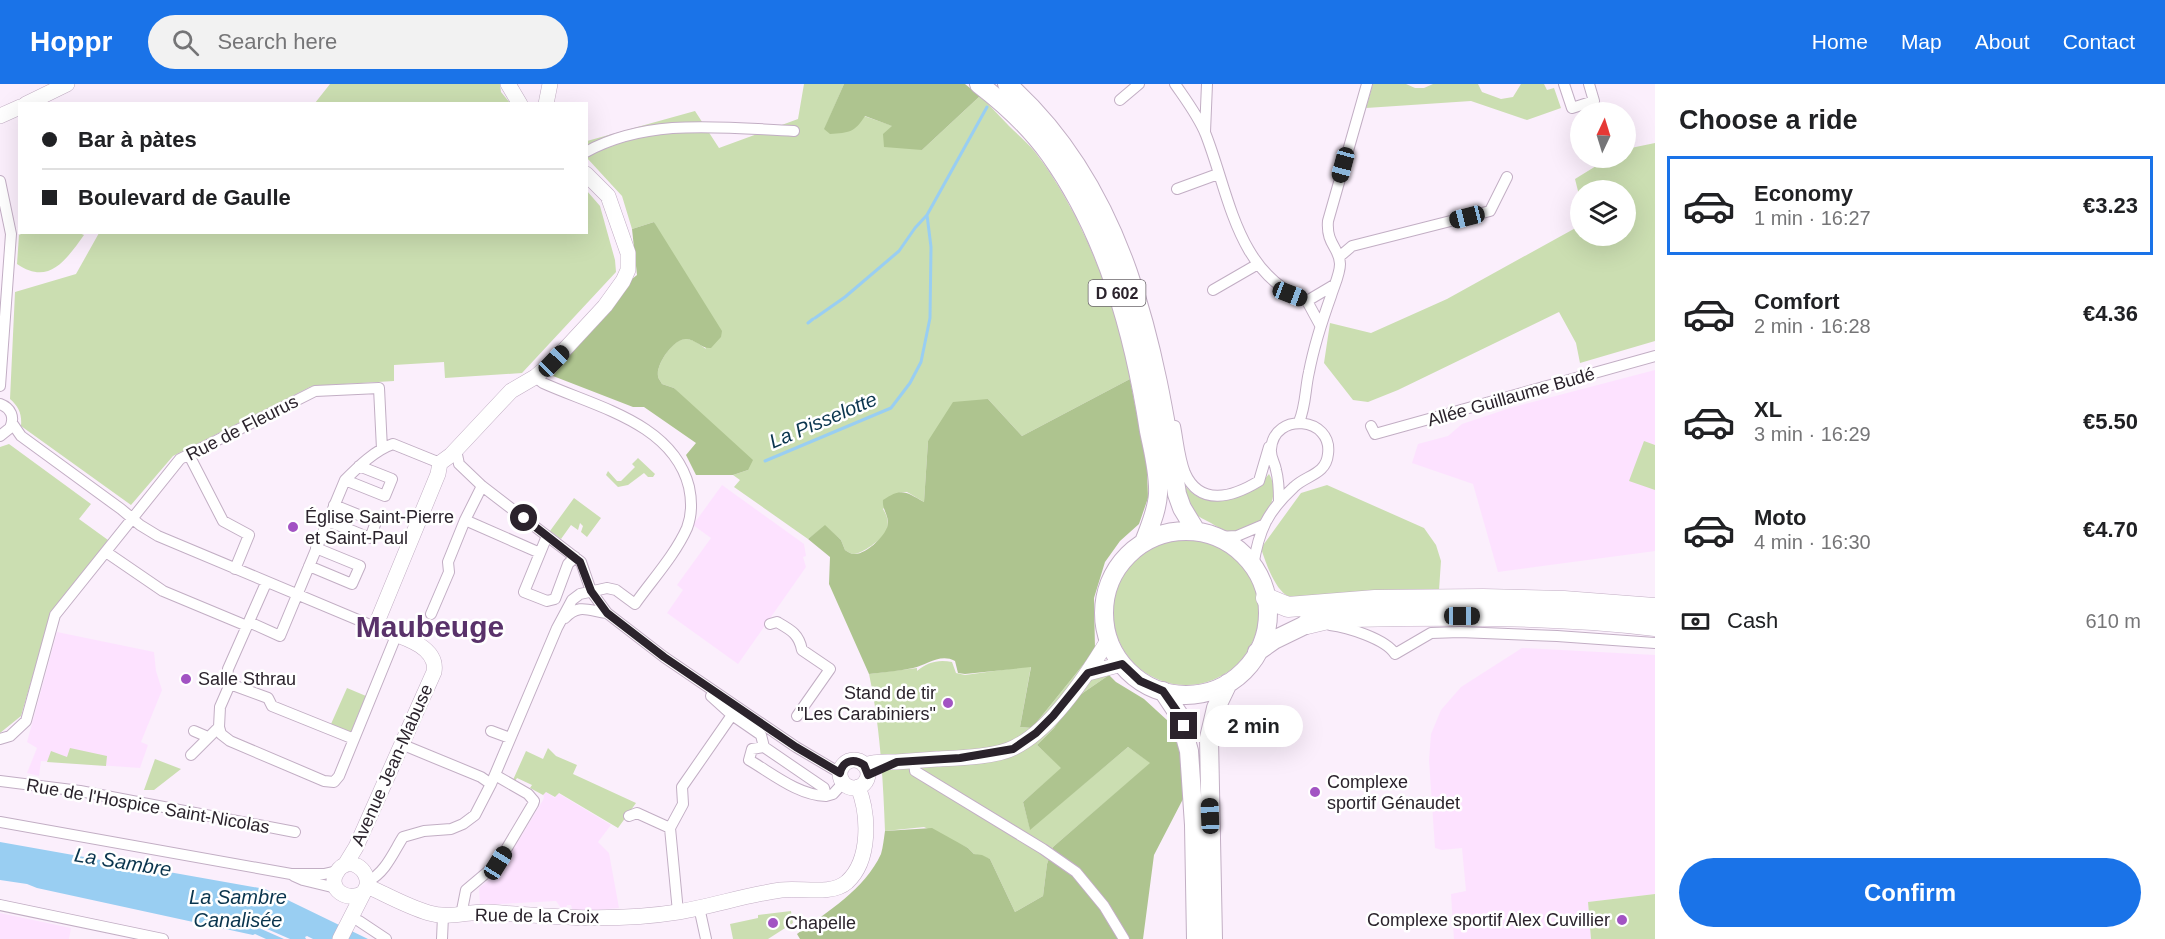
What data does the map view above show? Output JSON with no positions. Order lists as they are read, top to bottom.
{
  "streets": {
    "main road": ["D 602", "Avenue Jean-Mabuse", "Rue de la Croix"],
    "street": ["Allée Guillaume Budé", "Rue de Fleurus", "Rue de l'Hospice Saint-Nicolas"]
  },
  "crossings": [
    ["Avenue Jean-Mabuse", "Rue de la Croix"]
  ],
  "districts": ["Maubeuge"],
  "water": ["La Pisselotte", "La Sambre", "La Sambre Canalisée"],
  "places": [
    "Église Saint-Pierre et Saint-Paul",
    "Salle Sthrau",
    "Stand de tir \"Les Carabiniers\"",
    "Complexe sportif Génaudet",
    "Complexe sportif Alex Cuvillier",
    "Chapelle"
  ],
  "north": "top",
  "page": {
    "header": "Hoppr",
    "search": "Search here",
    "nav": [
      "Home",
      "Map",
      "About",
      "Contact"
    ],
    "heading": "Choose a ride",
    "banner": ["Bar à pàtes", "Boulevard de Gaulle"],
    "list": [
      {
        "name": "Economy",
        "note": "1 min · 16:27",
        "value": "€3.23"
      },
      {
        "name": "Comfort",
        "note": "2 min · 16:28",
        "value": "€4.36"
      },
      {
        "name": "XL",
        "note": "3 min · 16:29",
        "value": "€5.50"
      },
      {
        "name": "Moto",
        "note": "4 min · 16:30",
        "value": "€4.70"
      }
    ],
    "pay": ["Cash", "610 m"],
    "bubble": "2 min",
    "buttons": "Confirm"
  }
}
